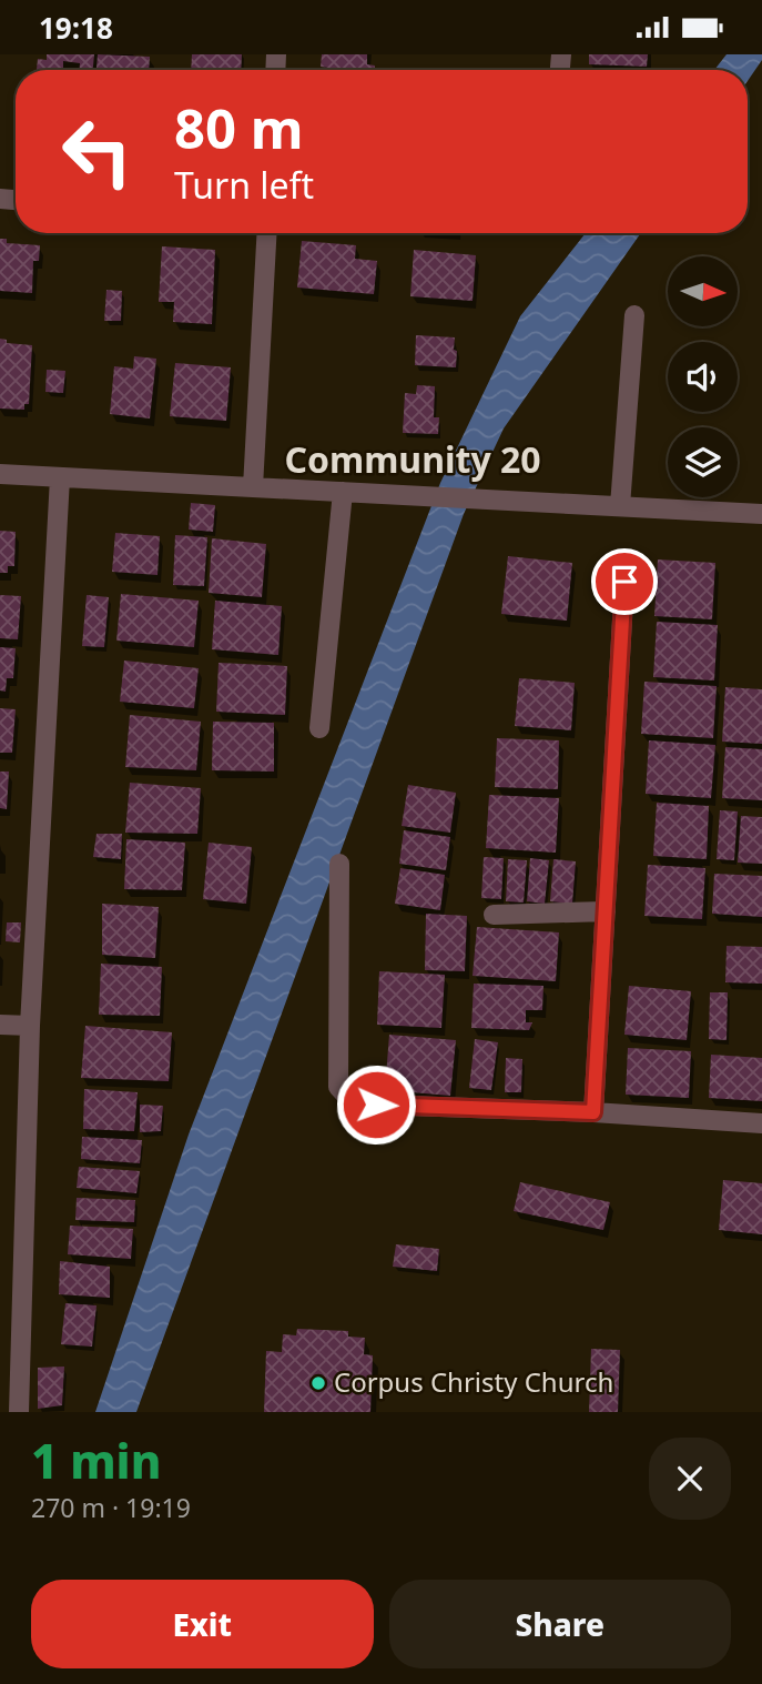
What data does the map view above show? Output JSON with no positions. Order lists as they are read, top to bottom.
{
  "districts": ["Community 20"],
  "places": ["Corpus Christy Church"],
  "north": "right",
  "page": {
    "status": "19:18",
    "turn": ["80 m", "Turn left"],
    "heading": ["1 min", "270 m · 19:19"],
    "buttons": ["Exit", "Share"]
  }
}
